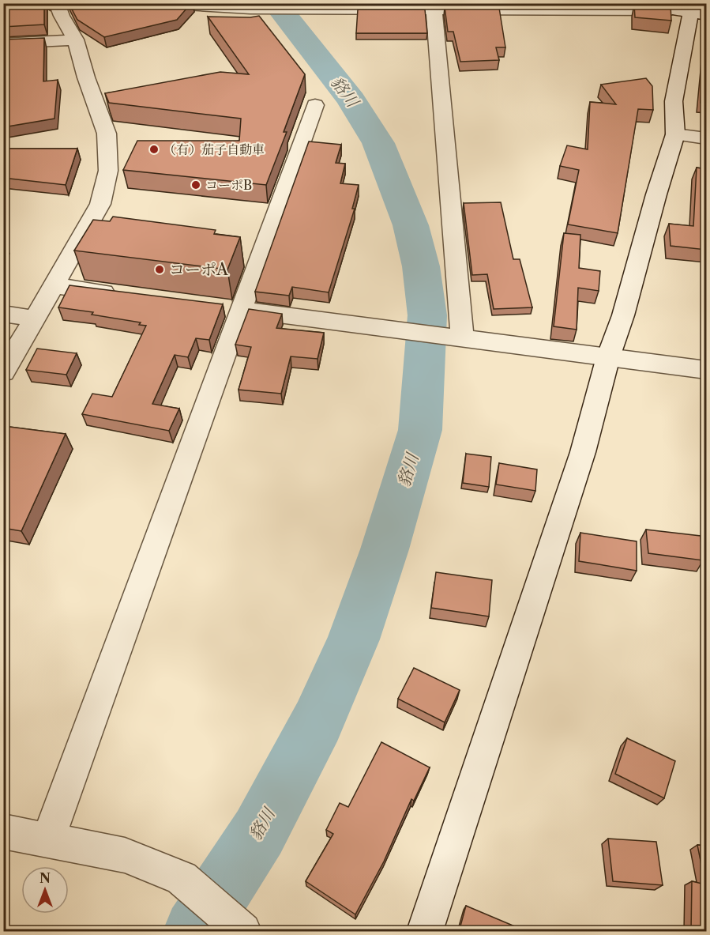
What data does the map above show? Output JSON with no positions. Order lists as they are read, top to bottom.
{
  "water": ["貉川"],
  "places": ["（有）茄子自動車", "コーポB", "コーポA"],
  "north": "top"
}
